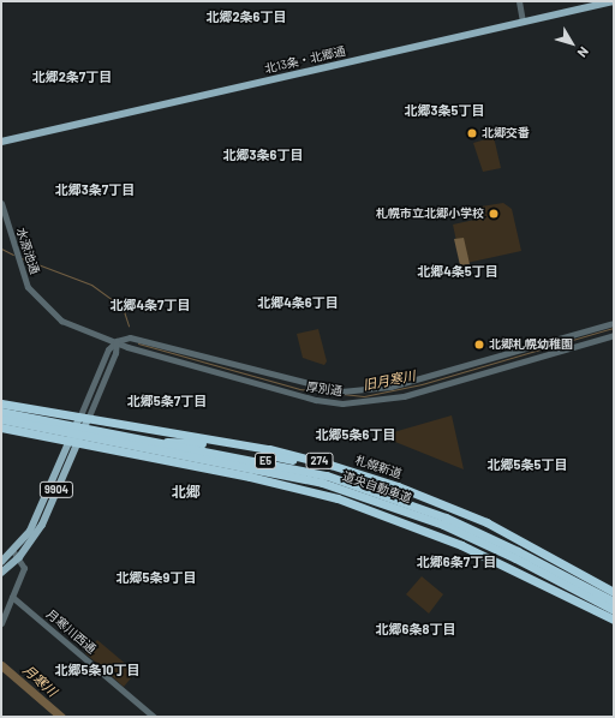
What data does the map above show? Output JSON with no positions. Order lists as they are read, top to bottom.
{
  "streets": {
    "highway": [
      "E5",
      "274",
      "札幌新道",
      "道央自動車道"
    ],
    "main road": ["北13条・北郷通", "9904"],
    "street": ["水源池通", "厚別通", "月寒川西通"]
  },
  "crossings": [
    ["水源池通", "厚別通"],
    ["札幌新道", "9904"]
  ],
  "districts": [
    "北郷2条6丁目",
    "北郷2条7丁目",
    "北郷3条5丁目",
    "北郷3条6丁目",
    "北郷3条7丁目",
    "北郷4条5丁目",
    "北郷4条6丁目",
    "北郷4条7丁目",
    "北郷5条7丁目",
    "北郷5条6丁目",
    "北郷5条5丁目",
    "北郷",
    "北郷6条7丁目",
    "北郷5条9丁目",
    "北郷6条8丁目",
    "北郷5条10丁目"
  ],
  "water": ["旧月寒川", "月寒川"],
  "places": ["北郷交番", "札幌市立北郷小学校", "北郷札幌幼稚園"],
  "north": "bottom right"
}
